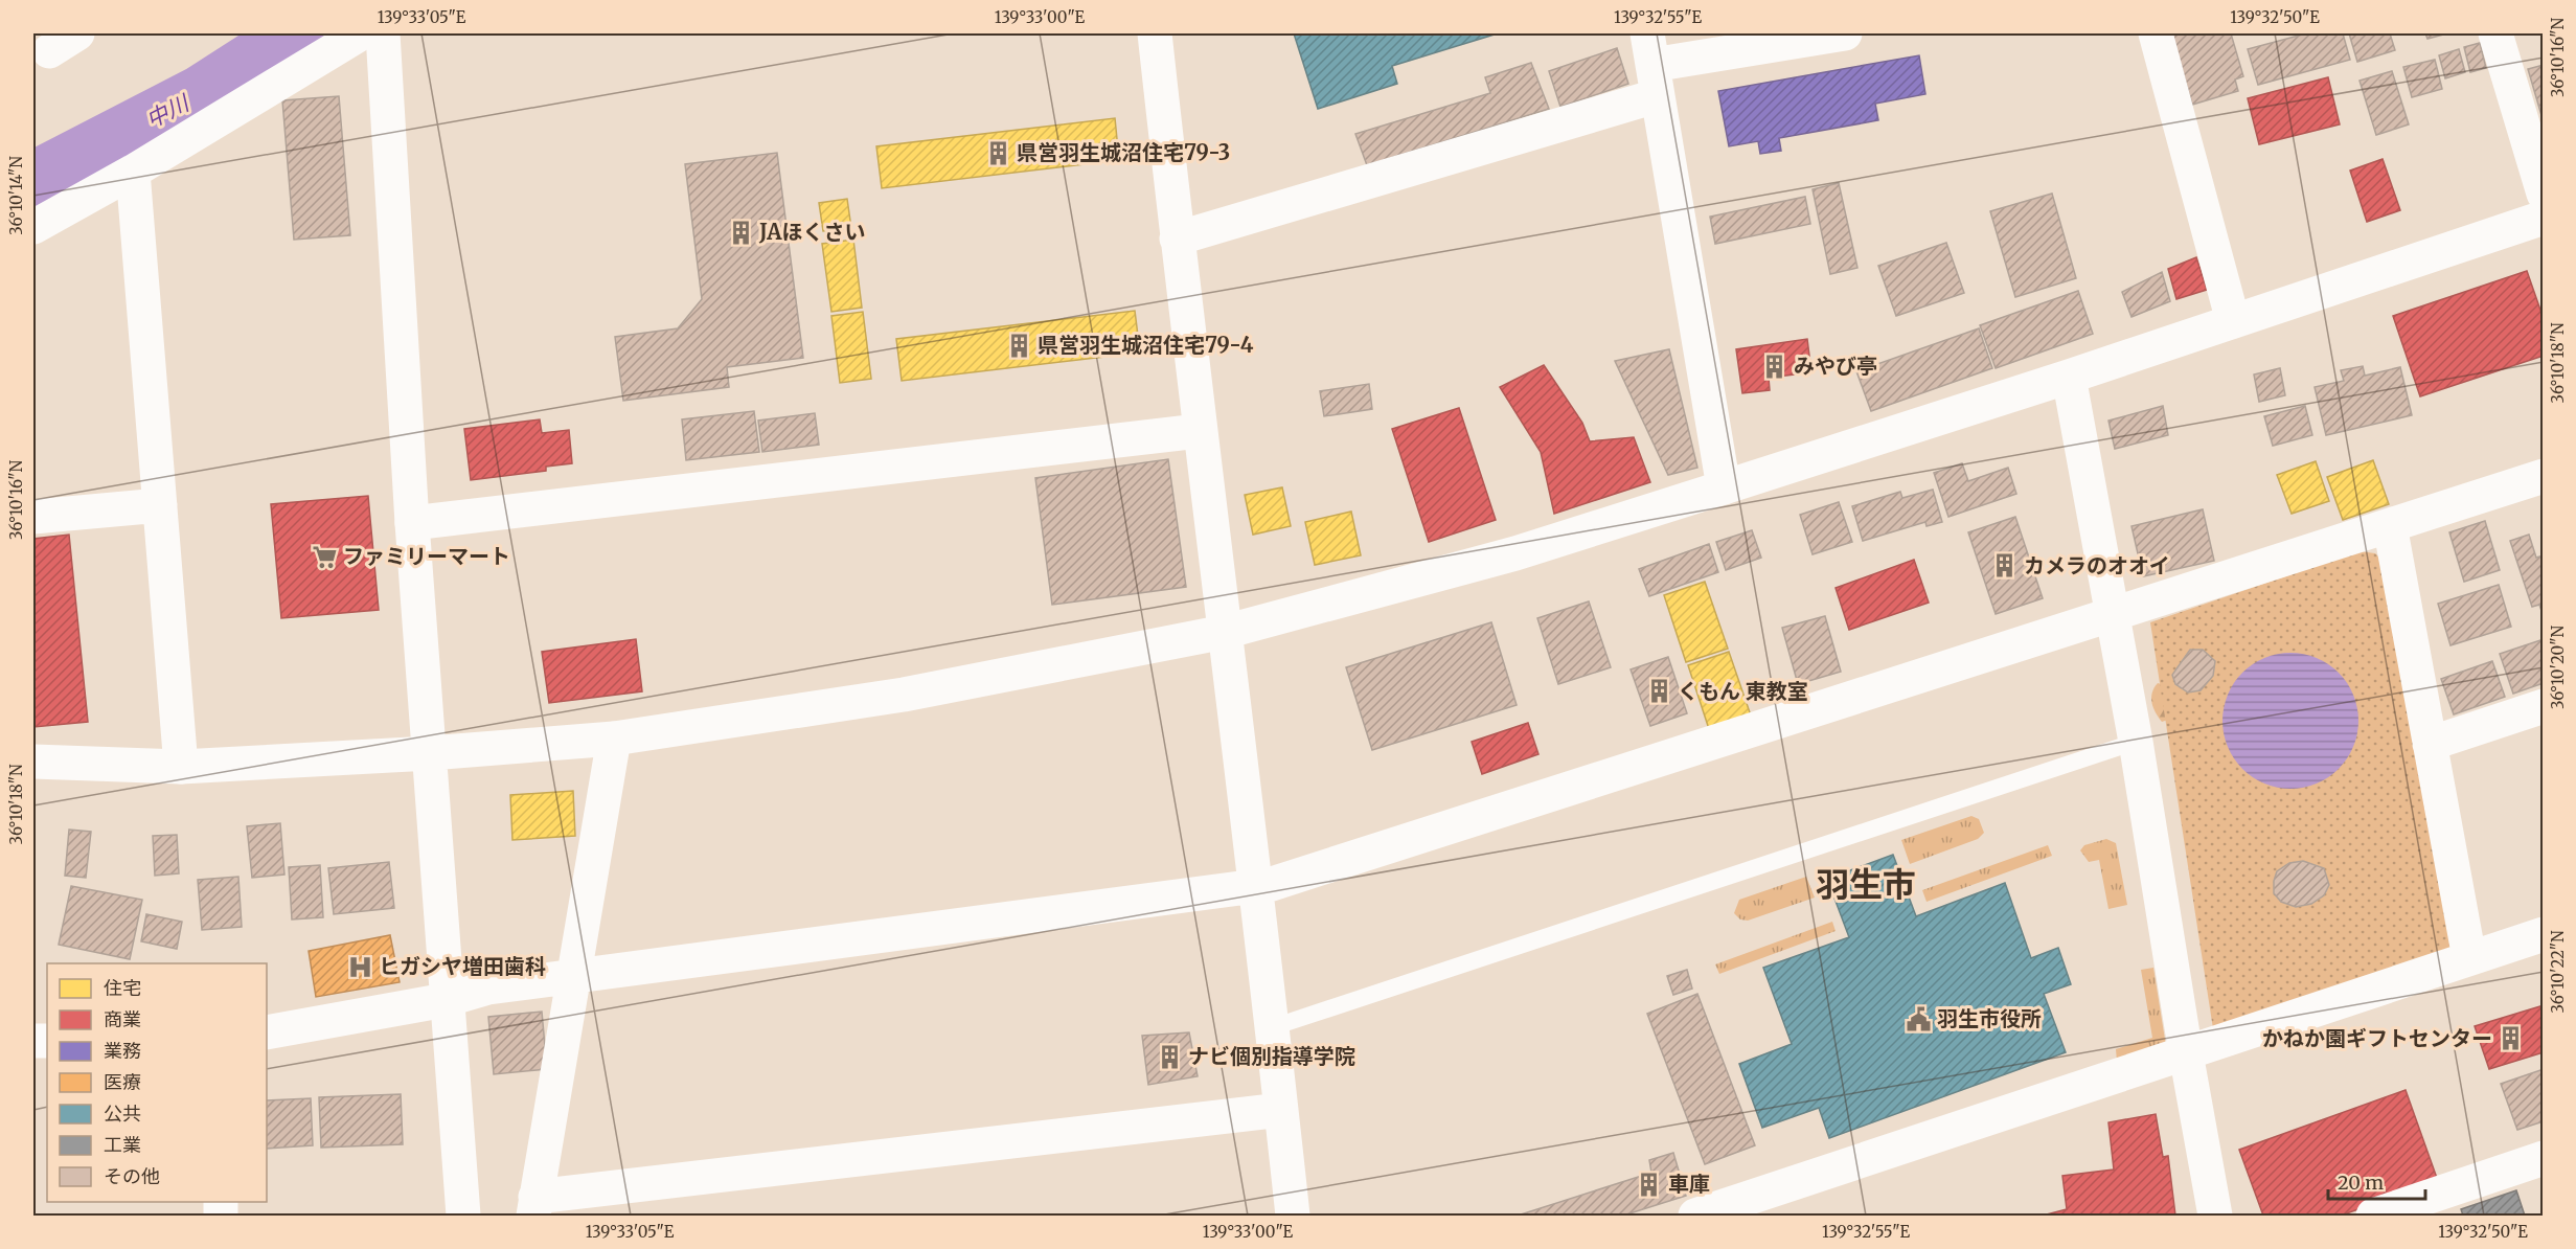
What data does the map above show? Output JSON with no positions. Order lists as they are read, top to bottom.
{
  "districts": ["羽生市"],
  "water": ["中川"],
  "places": {
    "building": [
      "県営羽生城沼住宅79-3",
      "JAほくさい",
      "県営羽生城沼住宅79-4",
      "みやび亭",
      "カメラのオオイ",
      "くもん 東教室",
      "かねか園ギフトセンター",
      "ナビ個別指導学院",
      "車庫"
    ],
    "supermarket": ["ファミリーマート"],
    "hospital": ["ヒガシヤ増田歯科"],
    "public building": ["羽生市役所"]
  },
  "legend": [
    "住宅",
    "商業",
    "業務",
    "医療",
    "公共",
    "工業",
    "その他"
  ],
  "scale_bar": "20 m",
  "coordinates": [
    "139°33'05\"E",
    "139°33'00\"E",
    "139°32'55\"E",
    "139°32'50\"E",
    "36°10'16\"N",
    "36°10'14\"N",
    "36°10'18\"N",
    "36°10'20\"N",
    "36°10'22\"N"
  ]
}
